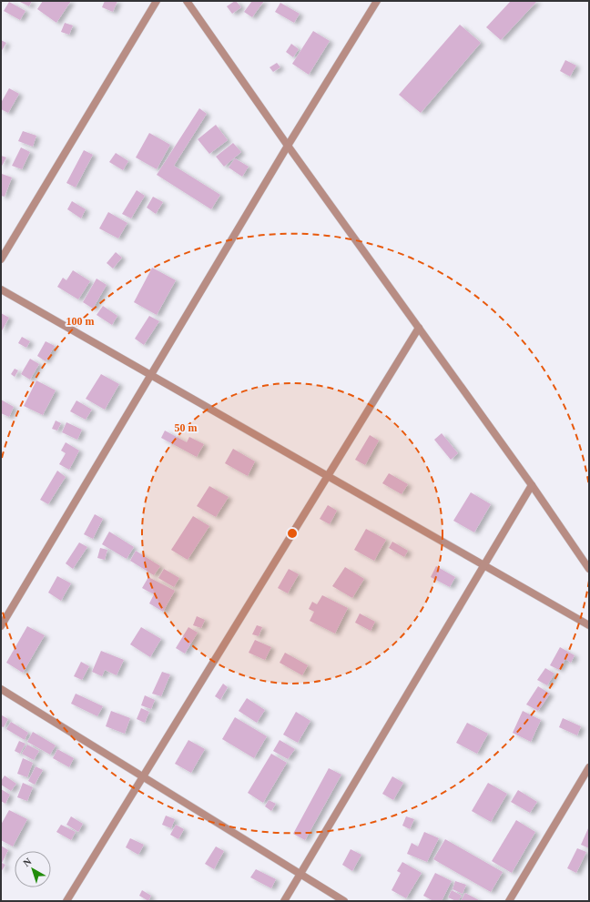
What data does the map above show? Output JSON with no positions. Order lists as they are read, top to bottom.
{
  "north": "top left",
  "rings": ["100 m", "50 m"]
}
